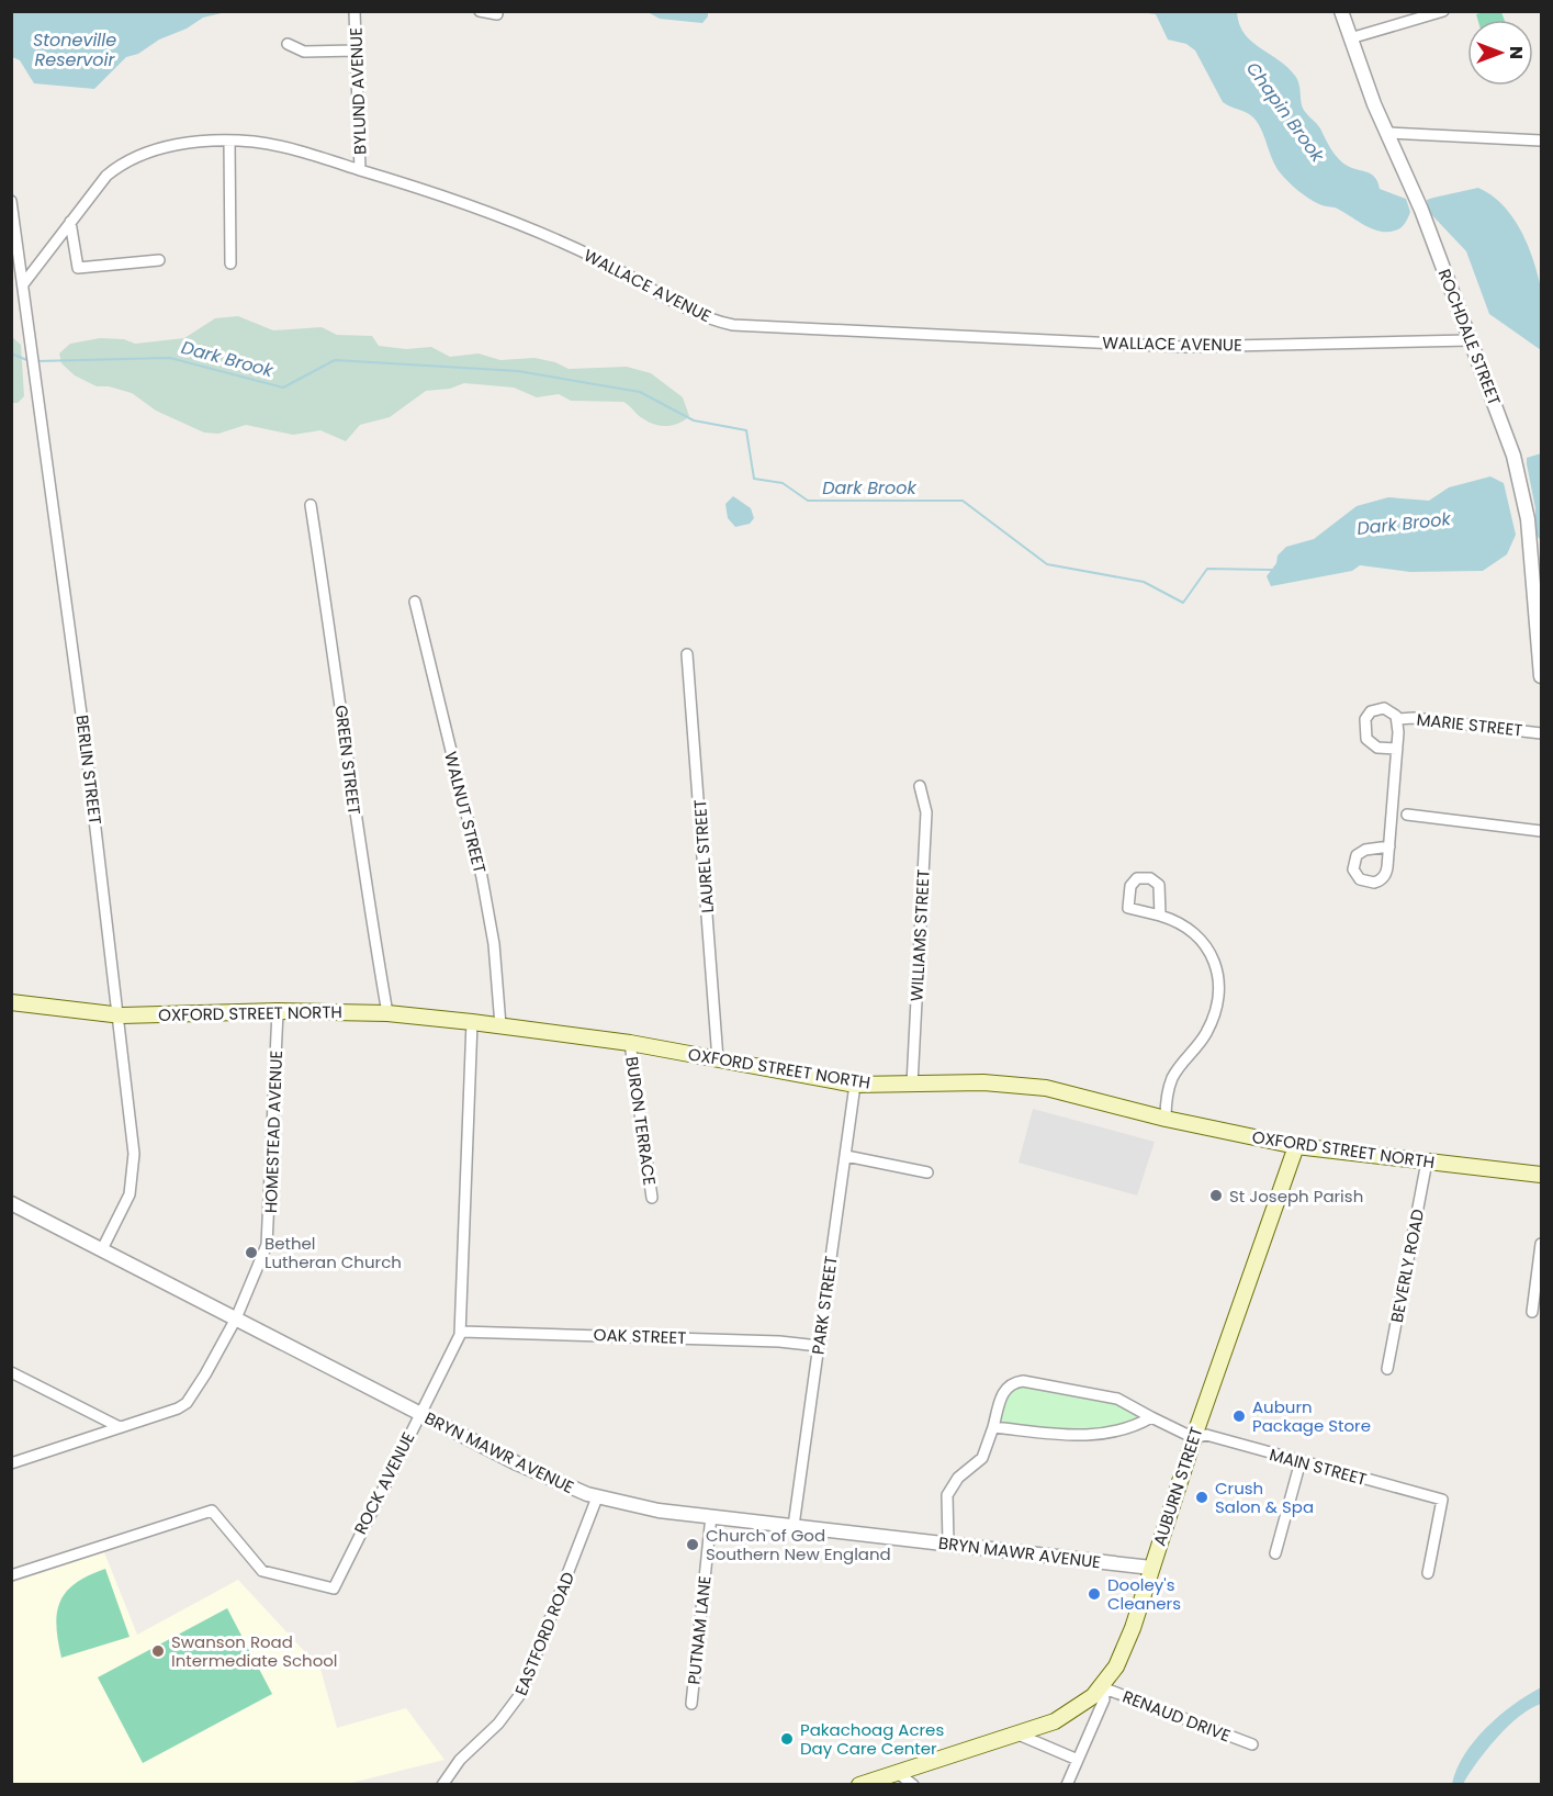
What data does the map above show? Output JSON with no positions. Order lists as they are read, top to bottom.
{
  "streets": {
    "main road": ["OXFORD STREET NORTH", "AUBURN STREET"],
    "street": [
      "BYLUND AVENUE",
      "WALLACE AVENUE",
      "ROCHDALE STREET",
      "MARIE STREET",
      "GREEN STREET",
      "BERLIN STREET",
      "WALNUT STREET",
      "LAUREL STREET",
      "WILLIAMS STREET",
      "BURON TERRACE",
      "HOMESTEAD AVENUE",
      "BEVERLY ROAD",
      "PARK STREET",
      "OAK STREET",
      "BRYN MAWR AVENUE",
      "MAIN STREET",
      "ROCK AVENUE",
      "PUTNAM LANE",
      "EASTFORD ROAD",
      "RENAUD DRIVE"
    ]
  },
  "crossings": [
    ["BYLUND AVENUE", "WALLACE AVENUE"],
    ["WALLACE AVENUE", "ROCHDALE STREET"],
    ["WALLACE AVENUE", "BERLIN STREET"],
    ["GREEN STREET", "OXFORD STREET NORTH"],
    ["BERLIN STREET", "OXFORD STREET NORTH"],
    ["BERLIN STREET", "BRYN MAWR AVENUE"],
    ["WALNUT STREET", "OXFORD STREET NORTH"],
    ["LAUREL STREET", "OXFORD STREET NORTH"],
    ["WILLIAMS STREET", "OXFORD STREET NORTH"],
    ["OXFORD STREET NORTH", "BURON TERRACE"],
    ["OXFORD STREET NORTH", "HOMESTEAD AVENUE"],
    ["OXFORD STREET NORTH", "BEVERLY ROAD"],
    ["OXFORD STREET NORTH", "PARK STREET"],
    ["OXFORD STREET NORTH", "ROCK AVENUE"],
    ["OXFORD STREET NORTH", "AUBURN STREET"],
    ["HOMESTEAD AVENUE", "BRYN MAWR AVENUE"],
    ["PARK STREET", "OAK STREET"],
    ["PARK STREET", "BRYN MAWR AVENUE"],
    ["OAK STREET", "ROCK AVENUE"],
    ["BRYN MAWR AVENUE", "ROCK AVENUE"],
    ["BRYN MAWR AVENUE", "AUBURN STREET"],
    ["BRYN MAWR AVENUE", "PUTNAM LANE"],
    ["BRYN MAWR AVENUE", "EASTFORD ROAD"],
    ["MAIN STREET", "AUBURN STREET"],
    ["AUBURN STREET", "RENAUD DRIVE"]
  ],
  "water": ["Stoneville Reservoir", "Chapin Brook", "Dark Brook"],
  "places": [
    "St Joseph Parish",
    "Bethel Lutheran Church",
    "Auburn Package Store",
    "Crush Salon & Spa",
    "Church of God Southern New England",
    "Dooley's Cleaners",
    "Swanson Road Intermediate School",
    "Pakachoag Acres Day Care Center"
  ],
  "north": "right"
}
